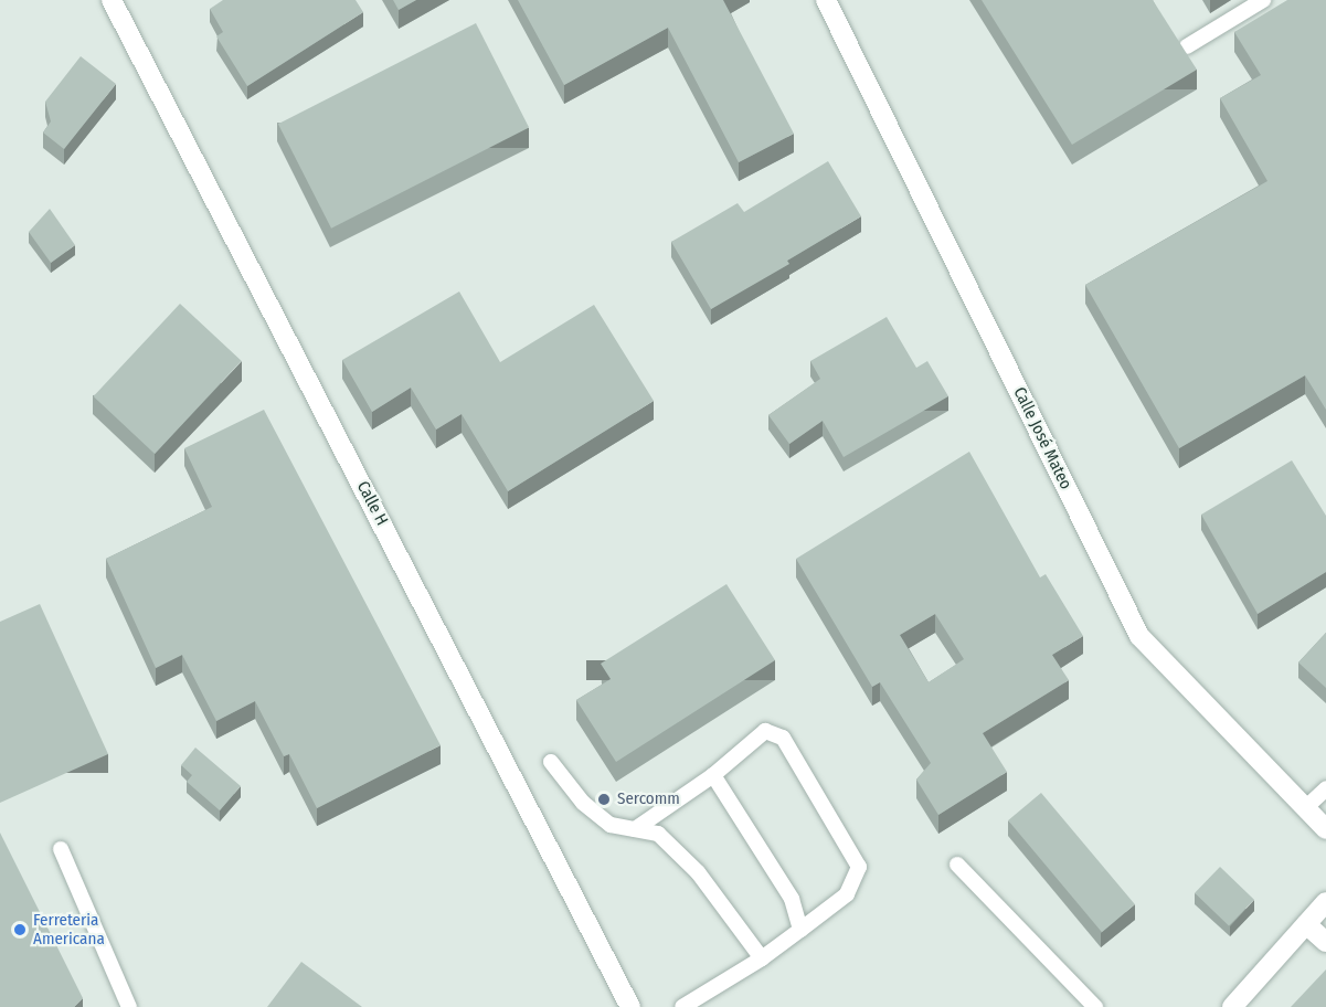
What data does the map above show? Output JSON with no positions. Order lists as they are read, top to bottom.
{
  "streets": {
    "street": ["Calle José Mateo", "Calle H"]
  },
  "places": ["Sercomm", "Ferreteria Americana"]
}
